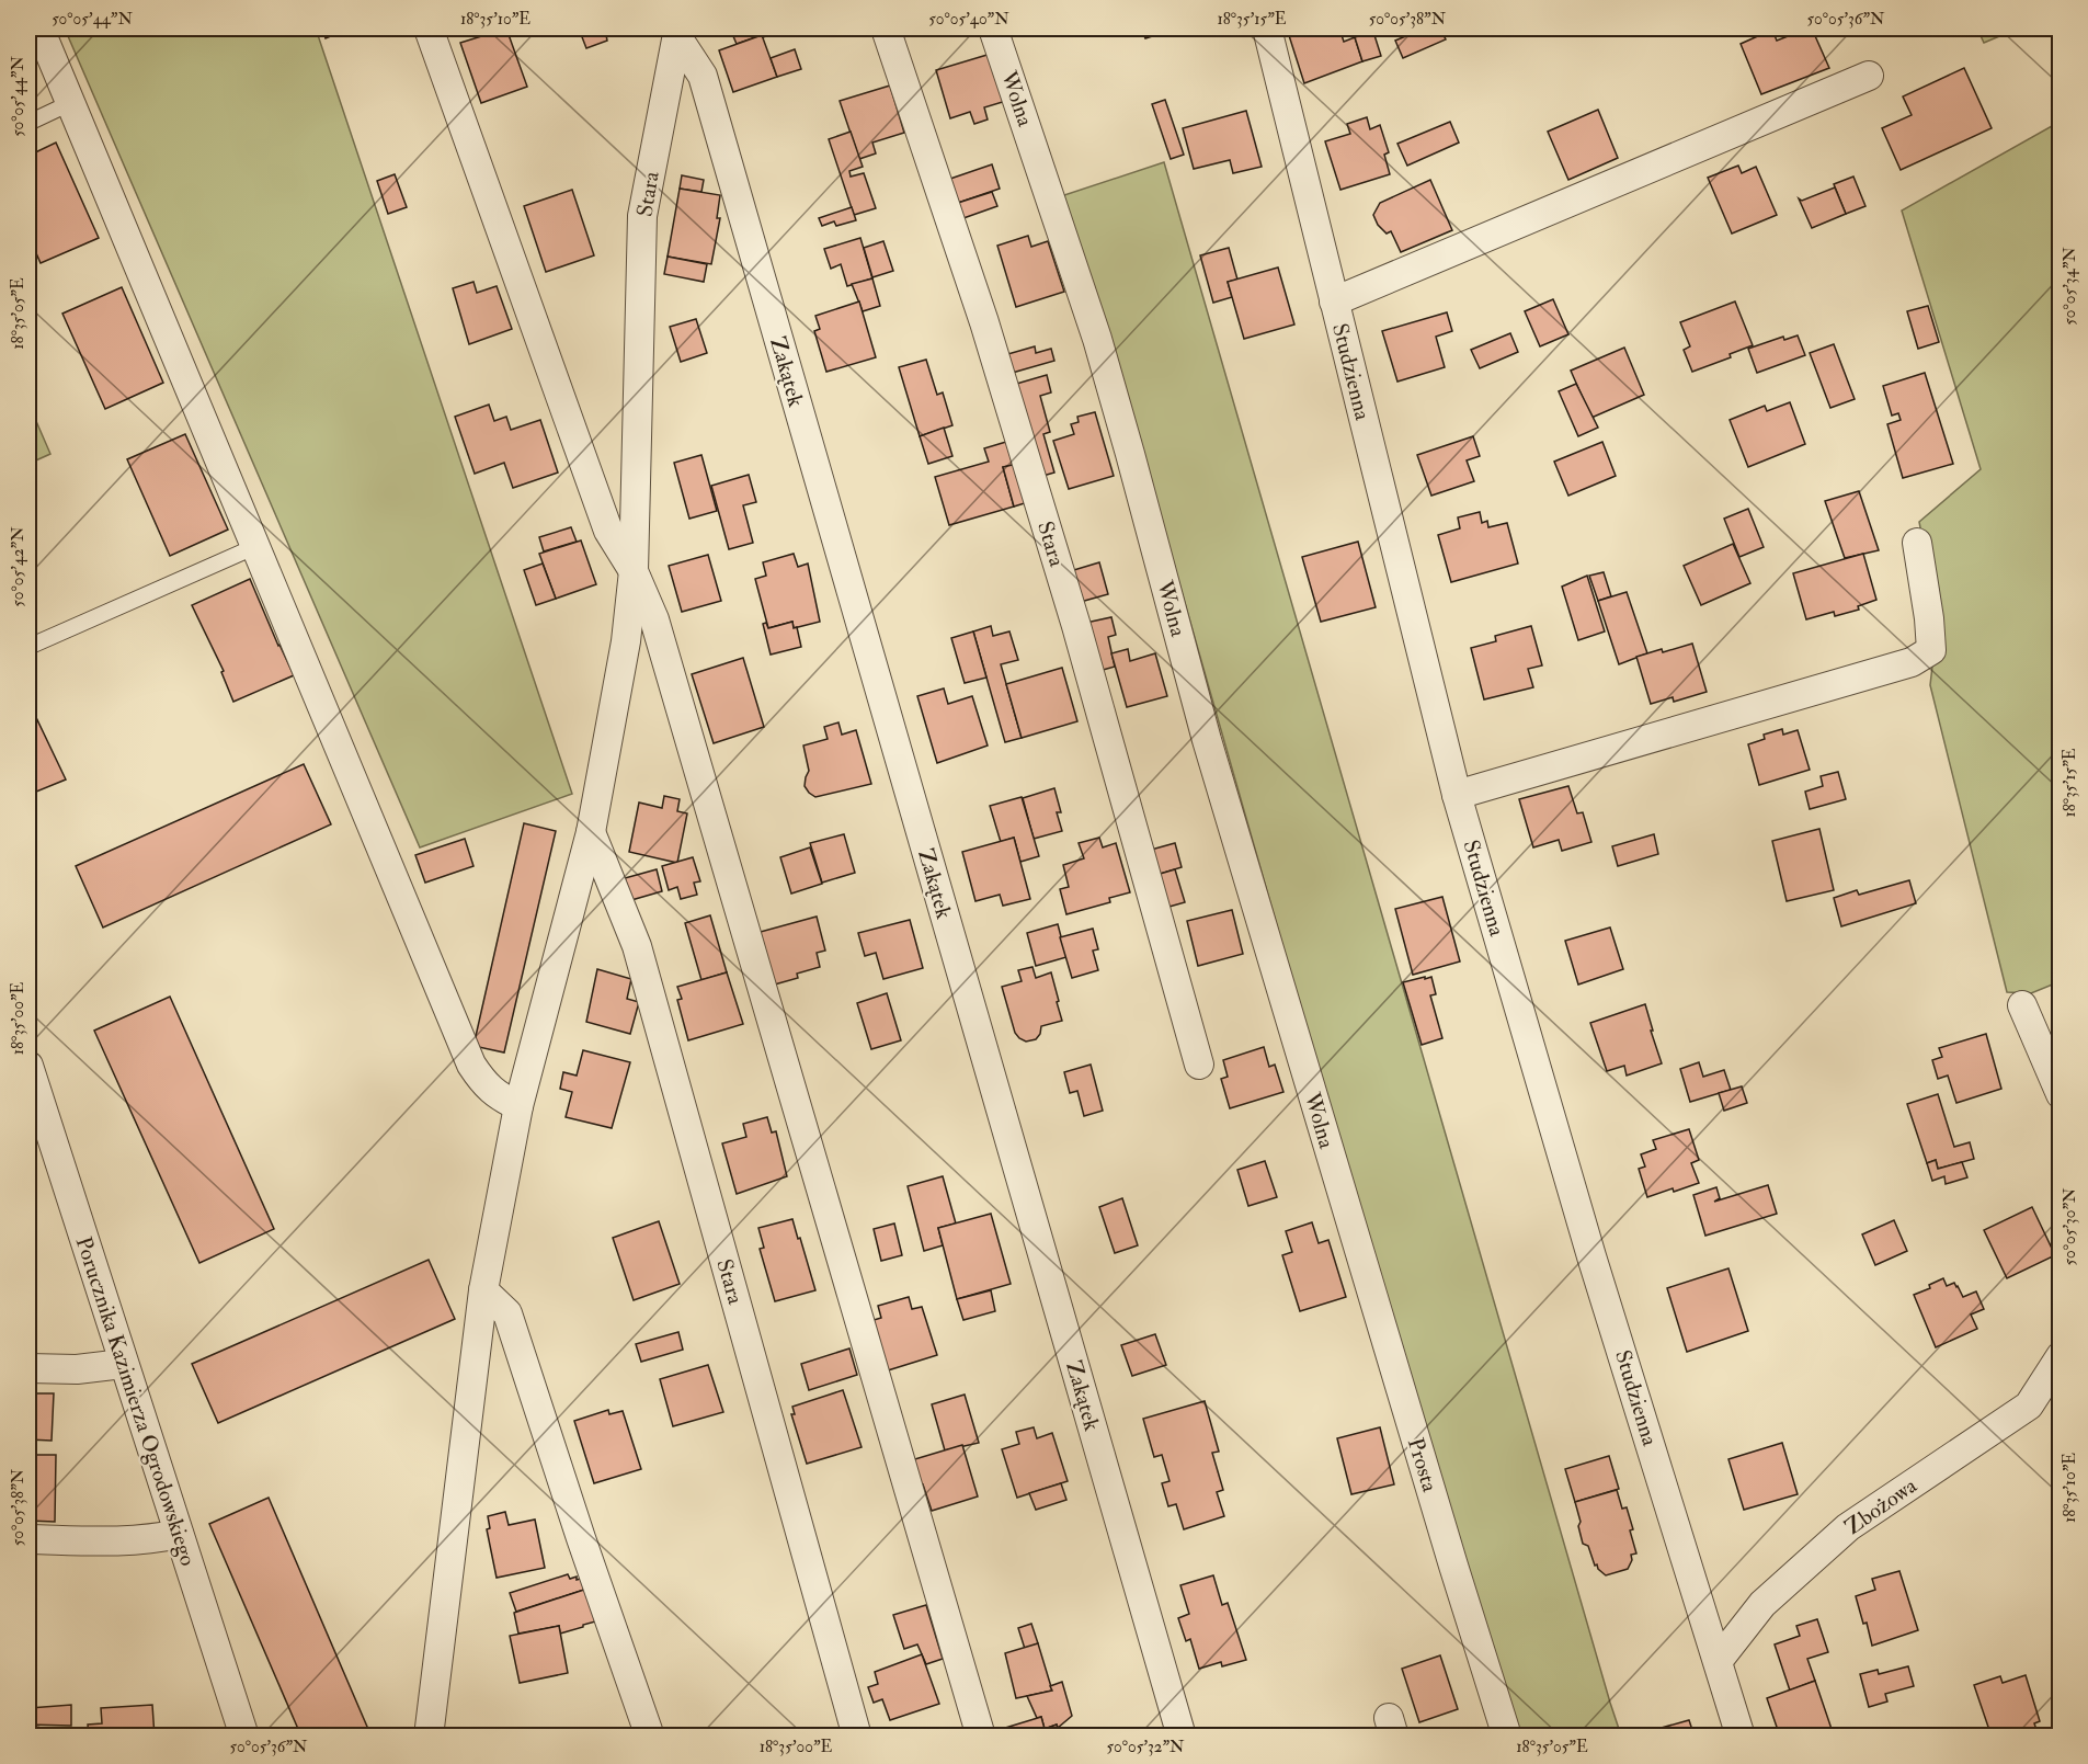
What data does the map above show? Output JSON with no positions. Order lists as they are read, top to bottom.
{
  "streets": {
    "street": [
      "Wolna",
      "Stara",
      "Zakątek",
      "Studzienna",
      "Porucznika Kazimierza Ogrodowskiego",
      "Prosta",
      "Zbożowa"
    ]
  },
  "crossings": [
    ["Wolna", "Prosta"],
    ["Stara", "Zakątek"],
    ["Studzienna", "Zbożowa"]
  ],
  "coordinates": [
    "50°05'44\"N",
    "18°35'10\"E",
    "50°05'40\"N",
    "18°35'15\"E",
    "50°05'38\"N",
    "50°05'36\"N",
    "50°05'34\"N",
    "18°35'05\"E",
    "50°05'42\"N",
    "18°35'00\"E",
    "50°05'30\"N",
    "50°05'32\"N"
  ]
}
